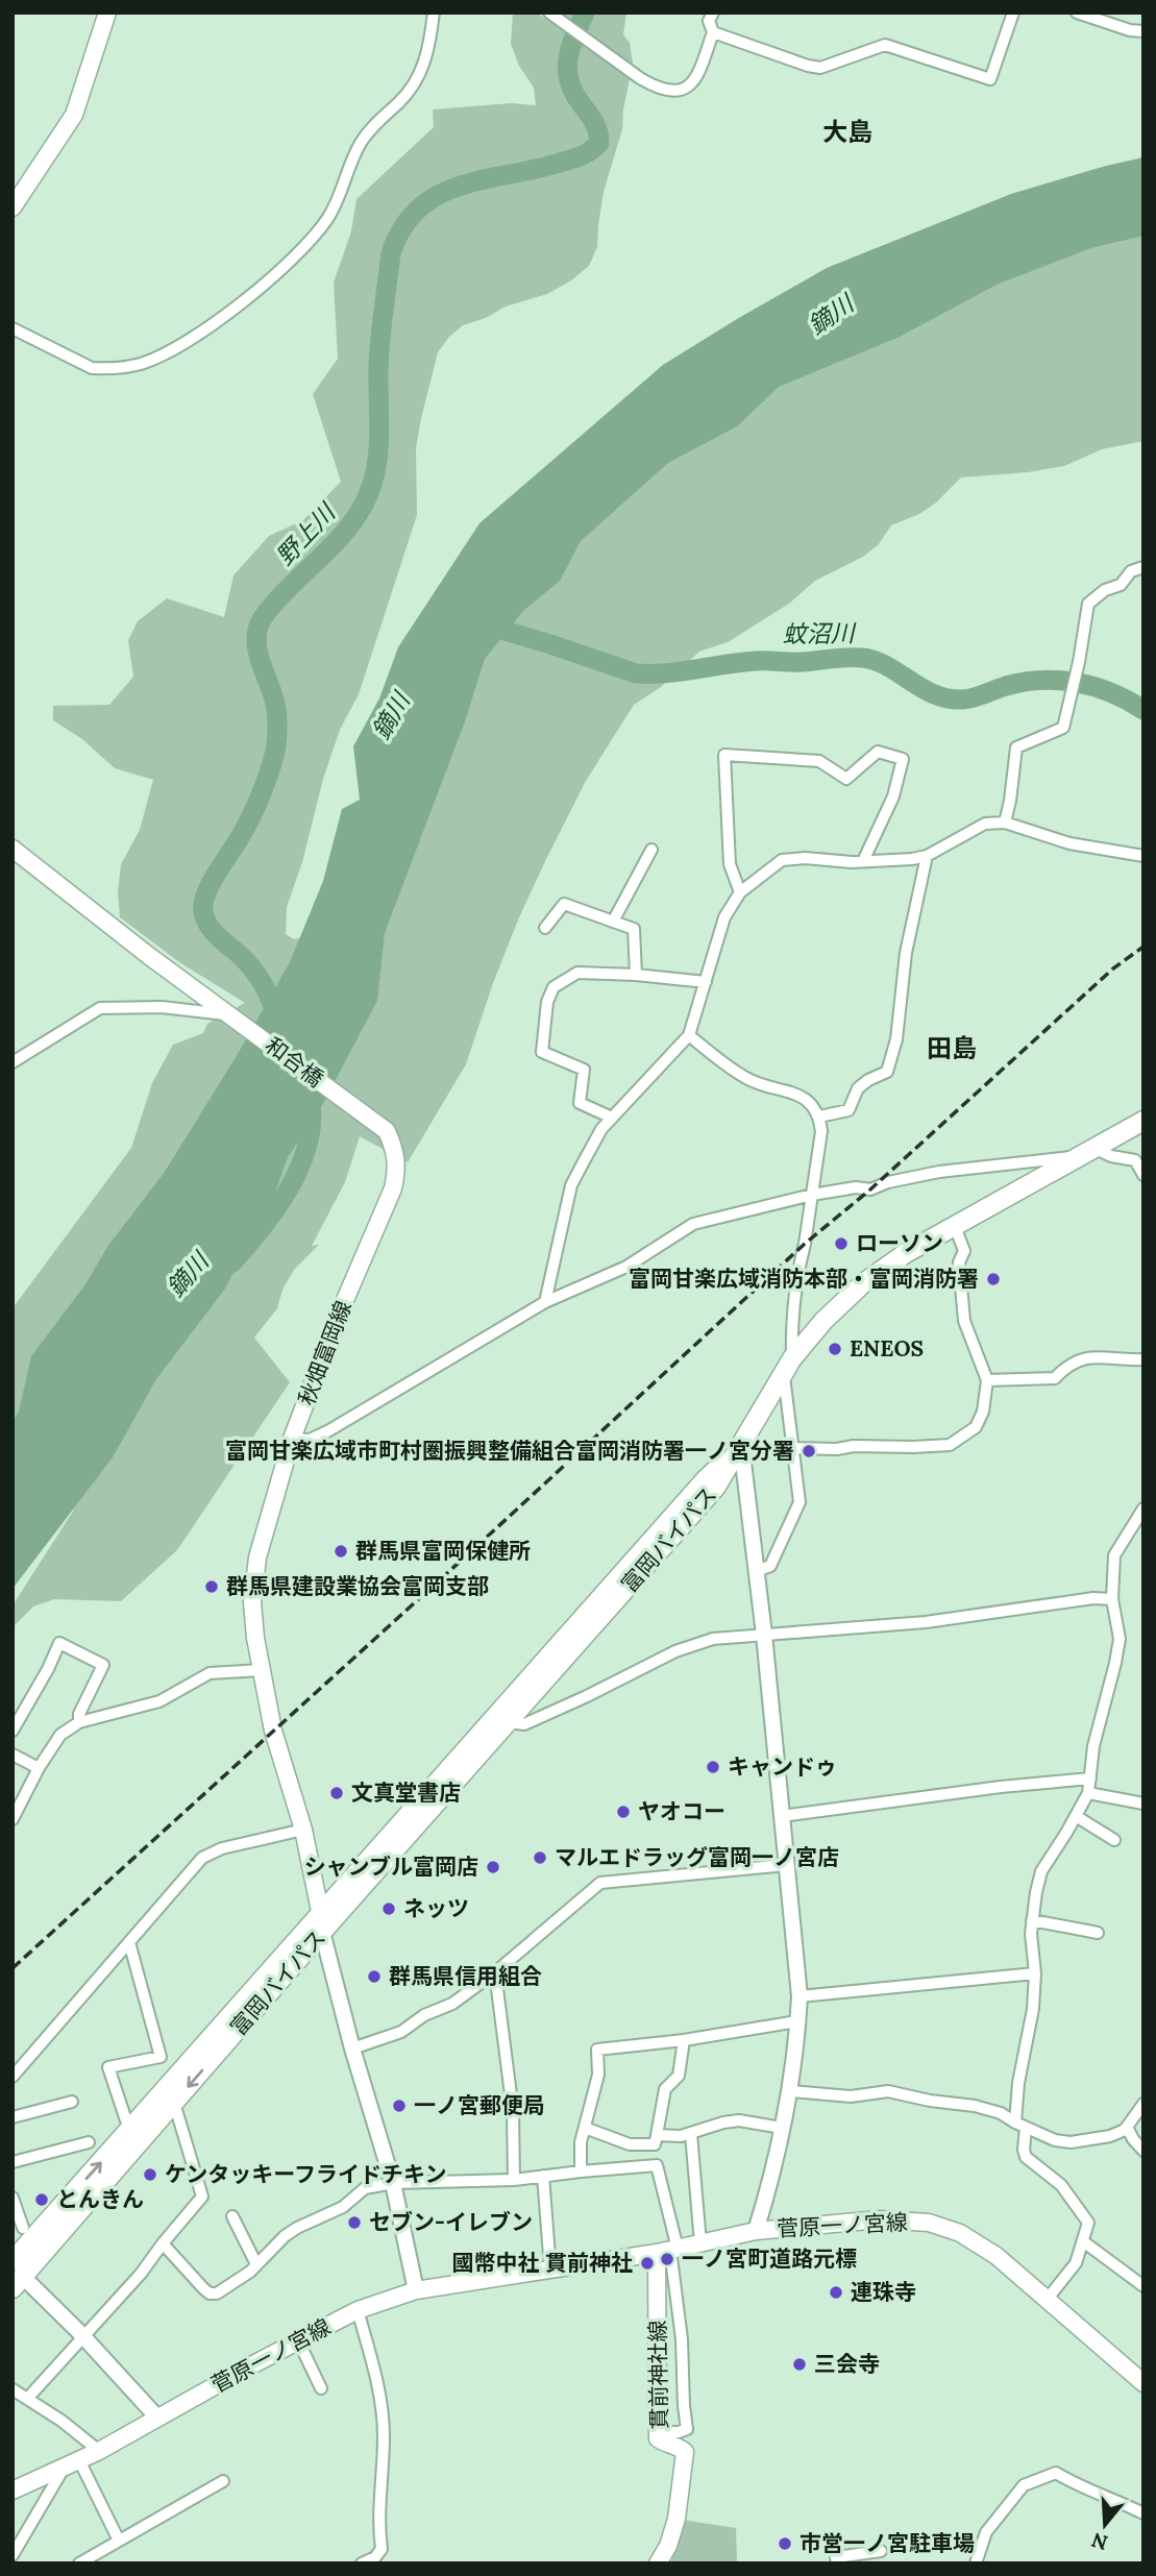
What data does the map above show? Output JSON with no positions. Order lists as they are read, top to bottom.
{
  "streets": {
    "highway": ["富岡バイパス"],
    "main road": [
      "和合橋",
      "秋畑富岡線",
      "菅原一ノ宮線",
      "貫前神社線"
    ]
  },
  "crossings": [
    ["和合橋", "秋畑富岡線"],
    ["秋畑富岡線", "富岡バイパス"],
    ["菅原一ノ宮線", "貫前神社線"]
  ],
  "districts": ["大島", "田島"],
  "water": ["鏑川", "野上川", "蚊沼川"],
  "places": [
    "ローソン",
    "富岡甘楽広域消防本部・富岡消防署",
    "ENEOS",
    "富岡甘楽広域市町村圏振興整備組合富岡消防署一ノ宮分署",
    "群馬県富岡保健所",
    "群馬県建設業協会富岡支部",
    "キャンドゥ",
    "文真堂書店",
    "ヤオコー",
    "マルエドラッグ富岡一ノ宮店",
    "シャンブル富岡店",
    "ネッツ",
    "群馬県信用組合",
    "一ノ宮郵便局",
    "ケンタッキーフライドチキン",
    "とんきん",
    "セブン-イレブン",
    "一ノ宮町道路元標",
    "國幣中社 貫前神社",
    "連珠寺",
    "三会寺",
    "市営一ノ宮駐車場"
  ],
  "north": "bottom"
}
